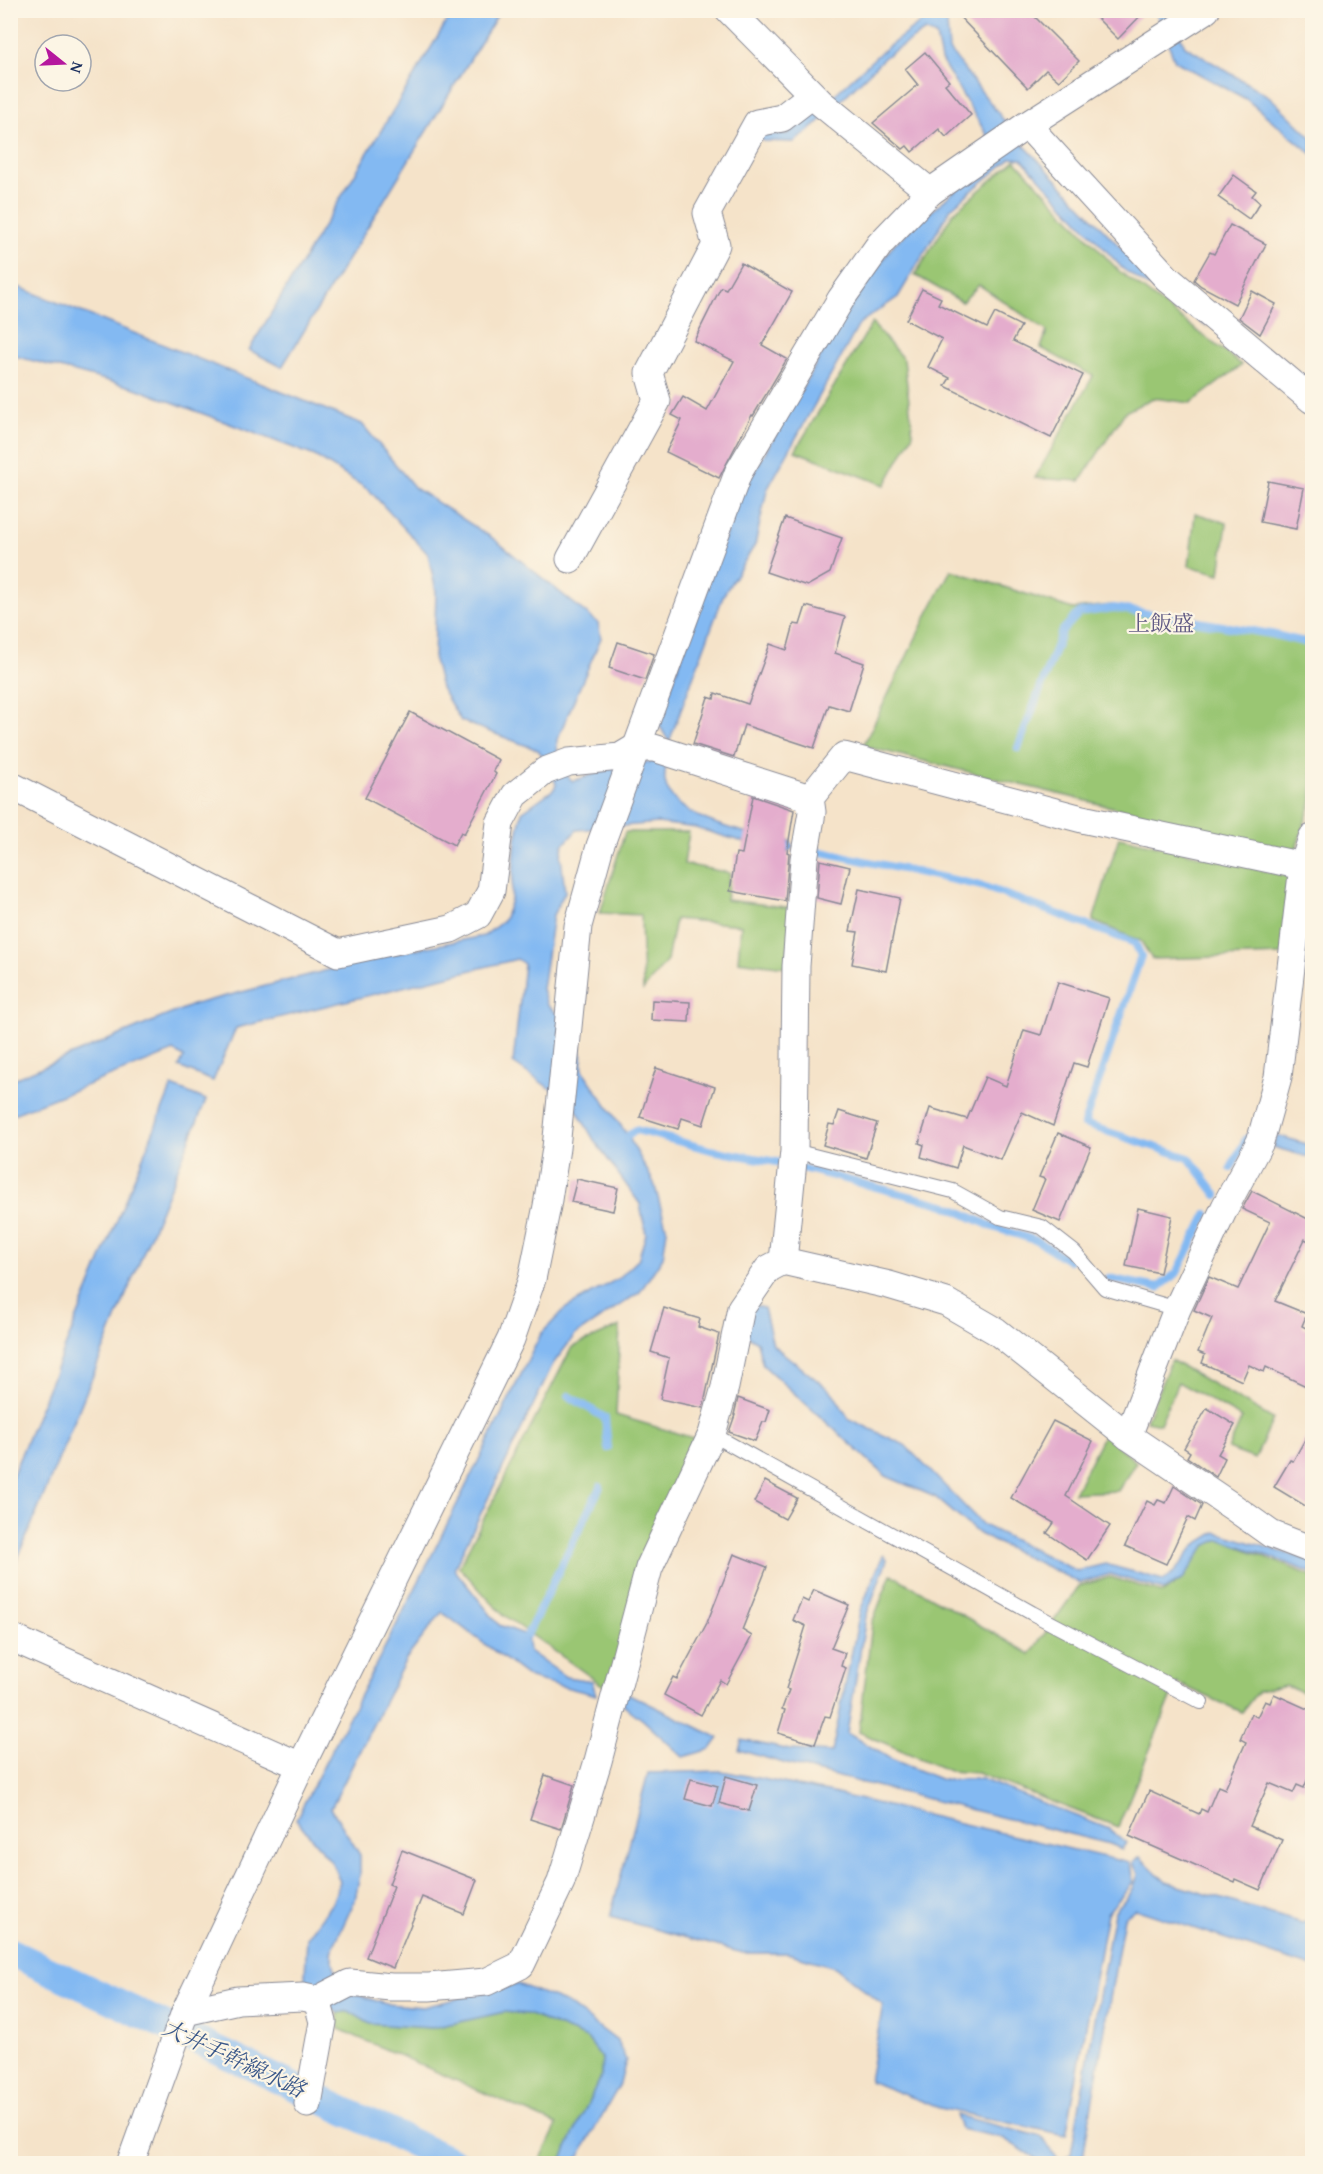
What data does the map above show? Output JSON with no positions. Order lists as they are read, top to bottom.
{
  "districts": ["上飯盛"],
  "water": ["大井手幹線水路"],
  "north": "right"
}
